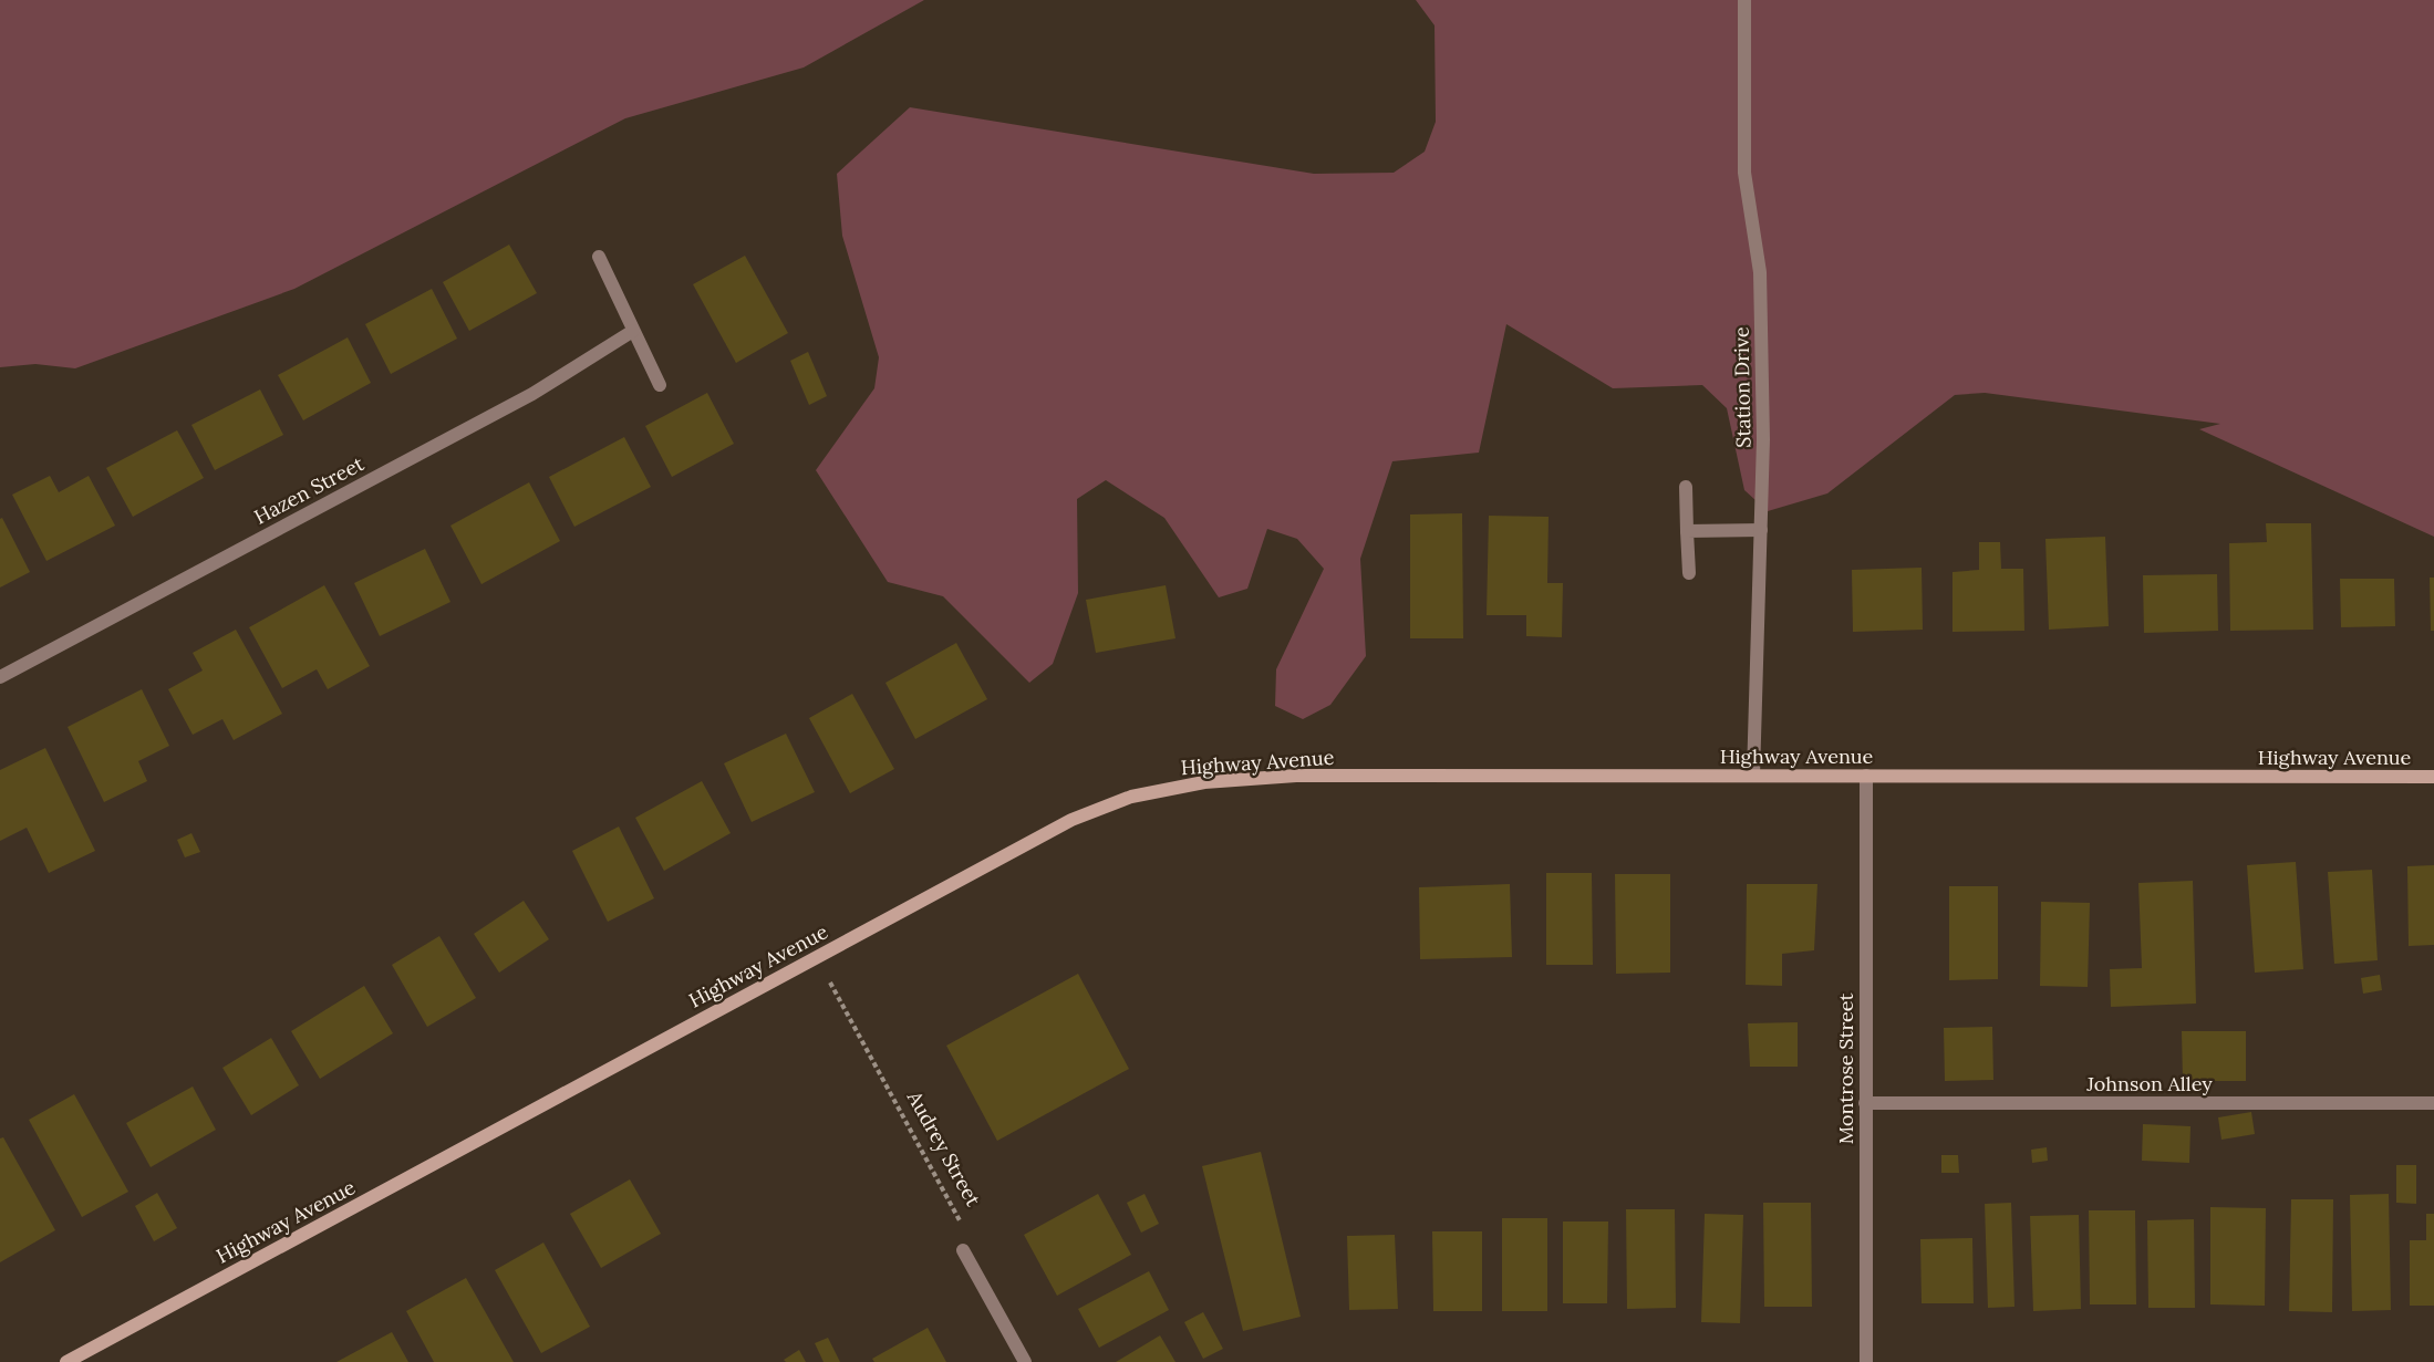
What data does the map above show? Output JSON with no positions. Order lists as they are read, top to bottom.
{
  "streets": {
    "main road": ["Highway Avenue"],
    "street": [
      "Station Drive",
      "Hazen Street",
      "Montrose Street",
      "Johnson Alley"
    ],
    "path": ["Audrey Street"]
  },
  "crossings": [
    ["Station Drive", "Highway Avenue"],
    ["Highway Avenue", "Montrose Street"],
    ["Highway Avenue", "Audrey Street"],
    ["Montrose Street", "Johnson Alley"]
  ]
}
